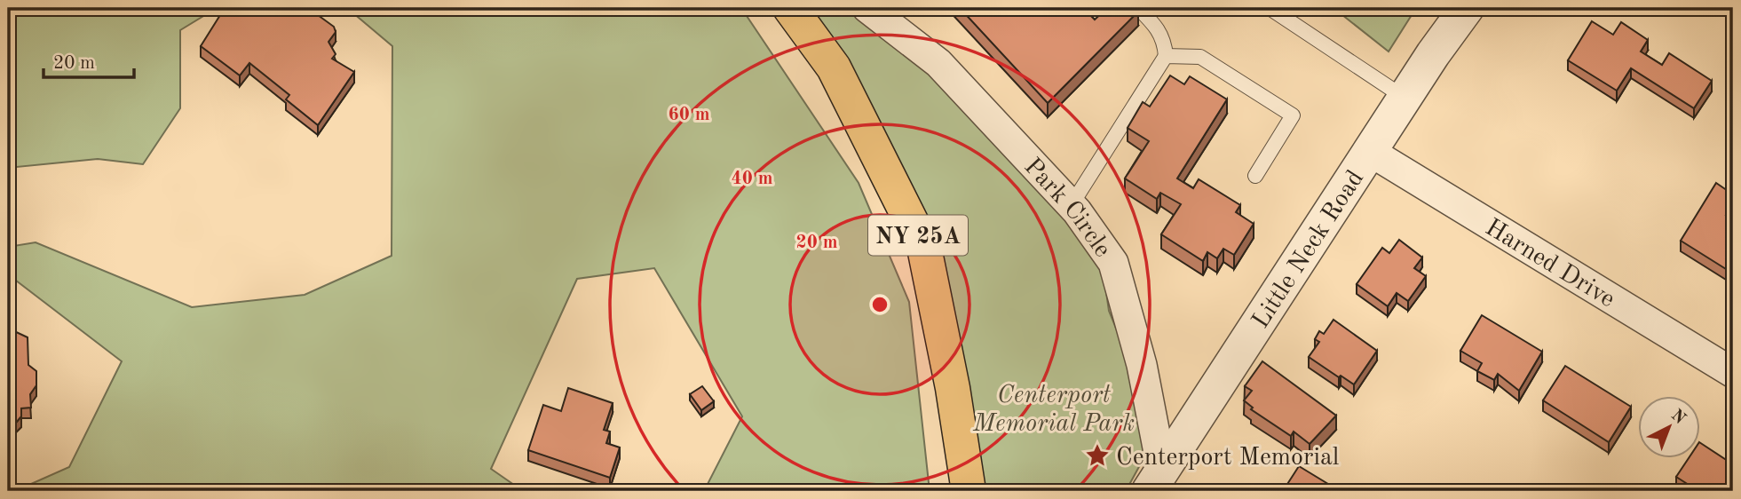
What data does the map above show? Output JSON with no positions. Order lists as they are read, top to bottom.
{
  "streets": {
    "main road": ["NY 25A"],
    "street": ["Park Circle", "Little Neck Road", "Harned Drive"]
  },
  "crossings": [
    ["Park Circle", "Little Neck Road"],
    ["Little Neck Road", "Harned Drive"]
  ],
  "parks": ["Centerport Memorial Park"],
  "places": {
    "place": ["Centerport Memorial"]
  },
  "scale_bar": "20 m",
  "north": "top right",
  "rings": ["60 m", "40 m", "20 m"]
}
